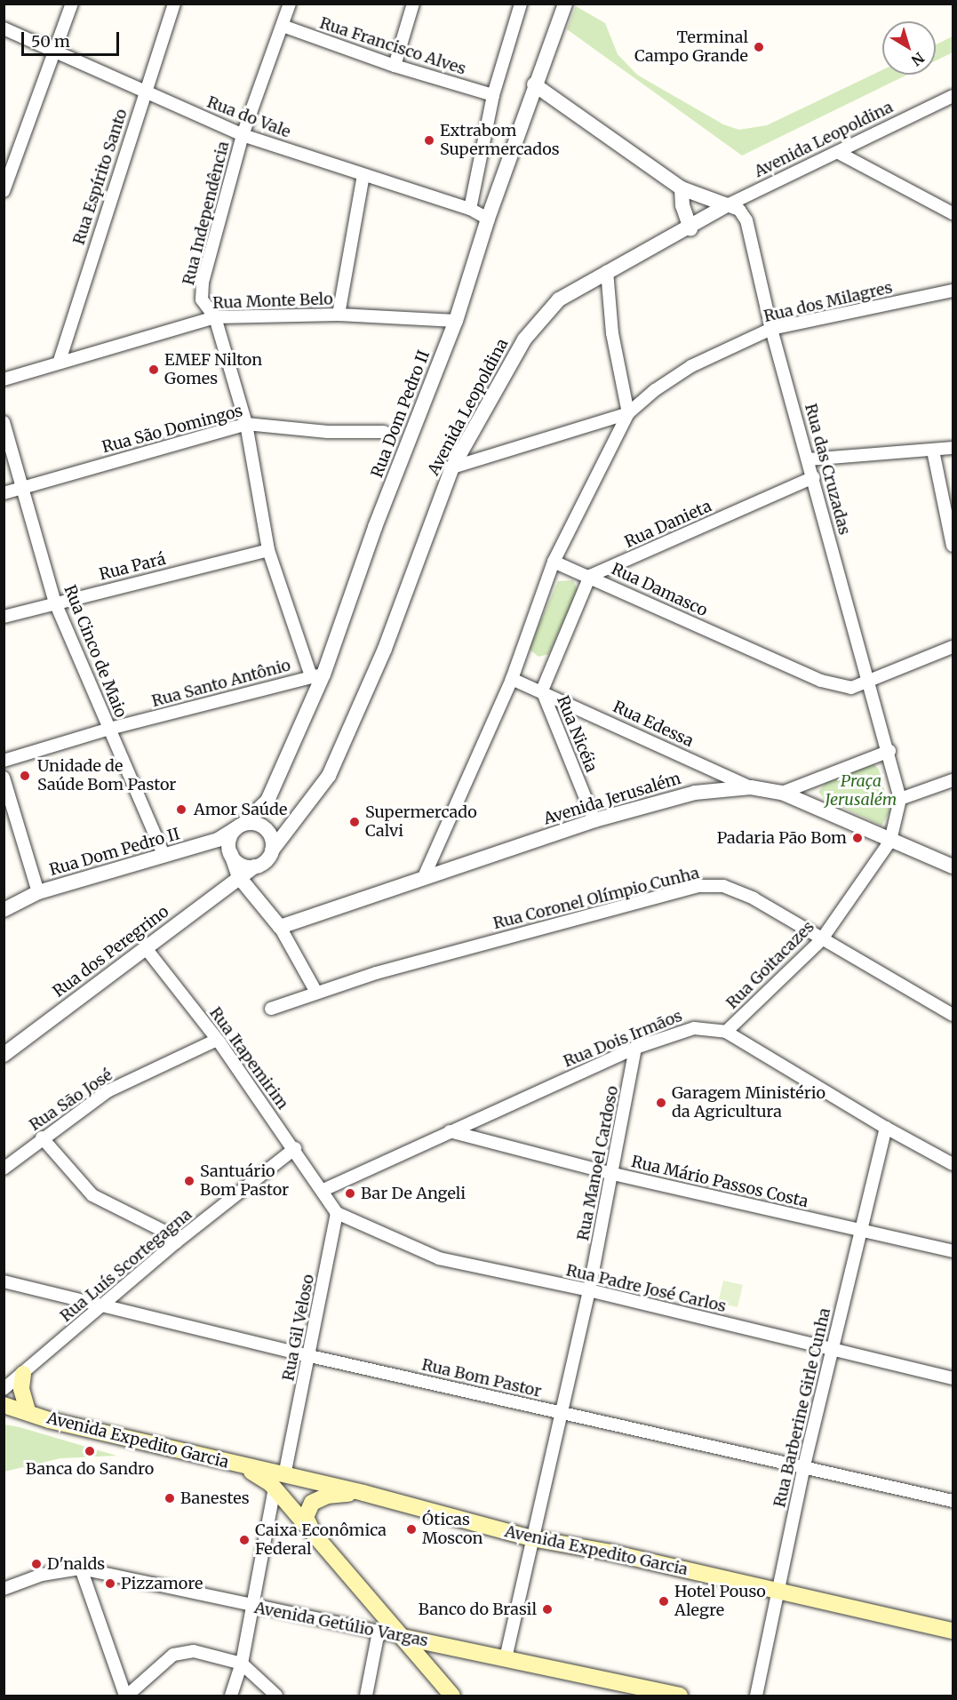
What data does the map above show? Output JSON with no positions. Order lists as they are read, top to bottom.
{
  "streets": {
    "main road": ["Avenida Expedito Garcia", "Avenida Getúlio Vargas"],
    "street": [
      "Rua Francisco Alves",
      "Rua do Vale",
      "Avenida Leopoldina",
      "Rua Espírito Santo",
      "Rua Independência",
      "Rua Monte Belo",
      "Rua dos Milagres",
      "Rua Dom Pedro II",
      "Rua São Domingos",
      "Rua das Cruzadas",
      "Rua Danieta",
      "Rua Pará",
      "Rua Damasco",
      "Rua Cinco de Maio",
      "Rua Santo Antônio",
      "Rua Edessa",
      "Rua Nicéia",
      "Avenida Jerusalém",
      "Rua Coronel Olímpio Cunha",
      "Rua dos Peregrino",
      "Rua Goitacazes",
      "Rua Dois Irmãos",
      "Rua Itapemirim",
      "Rua São José",
      "Rua Manoel Cardoso",
      "Rua Mário Passos Costa",
      "Rua Luís Scortegagna",
      "Rua Padre José Carlos",
      "Rua Gil Veloso",
      "Rua Bom Pastor",
      "Rua Barberine Girle Cunha"
    ]
  },
  "crossings": [
    ["Rua Francisco Alves", "Rua Independência"],
    ["Rua do Vale", "Rua Espírito Santo"],
    ["Rua do Vale", "Rua Independência"],
    ["Rua do Vale", "Rua Dom Pedro II"],
    ["Avenida Leopoldina", "Rua dos Milagres"],
    ["Avenida Leopoldina", "Rua Dom Pedro II"],
    ["Avenida Leopoldina", "Rua das Cruzadas"],
    ["Avenida Leopoldina", "Rua dos Peregrino"],
    ["Rua Espírito Santo", "Rua Monte Belo"],
    ["Rua Independência", "Rua Monte Belo"],
    ["Rua Independência", "Rua Dom Pedro II"],
    ["Rua Independência", "Rua São Domingos"],
    ["Rua Independência", "Rua Pará"],
    ["Rua Independência", "Rua Santo Antônio"],
    ["Rua Monte Belo", "Rua Dom Pedro II"],
    ["Rua dos Milagres", "Rua das Cruzadas"],
    ["Rua Dom Pedro II", "Rua Cinco de Maio"],
    ["Rua Dom Pedro II", "Rua Santo Antônio"],
    ["Rua Dom Pedro II", "Rua dos Peregrino"],
    ["Rua São Domingos", "Rua Cinco de Maio"],
    ["Rua das Cruzadas", "Rua Danieta"],
    ["Rua das Cruzadas", "Rua Damasco"],
    ["Rua das Cruzadas", "Avenida Jerusalém"],
    ["Rua das Cruzadas", "Rua Goitacazes"],
    ["Rua Danieta", "Rua Damasco"],
    ["Rua Pará", "Rua Cinco de Maio"],
    ["Rua Cinco de Maio", "Rua Santo Antônio"],
    ["Rua Edessa", "Rua Nicéia"],
    ["Rua Edessa", "Avenida Jerusalém"],
    ["Rua Nicéia", "Avenida Jerusalém"],
    ["Avenida Jerusalém", "Rua Goitacazes"],
    ["Rua Coronel Olímpio Cunha", "Rua Goitacazes"],
    ["Rua dos Peregrino", "Rua Itapemirim"],
    ["Rua Goitacazes", "Rua Dois Irmãos"],
    ["Rua Dois Irmãos", "Rua Itapemirim"],
    ["Rua Dois Irmãos", "Rua Manoel Cardoso"],
    ["Rua Dois Irmãos", "Rua Mário Passos Costa"],
    ["Rua Dois Irmãos", "Rua Barberine Girle Cunha"],
    ["Rua Itapemirim", "Rua São José"],
    ["Rua Itapemirim", "Rua Luís Scortegagna"],
    ["Rua Manoel Cardoso", "Rua Mário Passos Costa"],
    ["Rua Manoel Cardoso", "Rua Padre José Carlos"],
    ["Rua Manoel Cardoso", "Rua Bom Pastor"],
    ["Rua Manoel Cardoso", "Avenida Expedito Garcia"],
    ["Rua Manoel Cardoso", "Avenida Getúlio Vargas"],
    ["Rua Mário Passos Costa", "Rua Barberine Girle Cunha"],
    ["Rua Luís Scortegagna", "Rua Bom Pastor"],
    ["Rua Padre José Carlos", "Rua Gil Veloso"],
    ["Rua Padre José Carlos", "Rua Barberine Girle Cunha"],
    ["Rua Gil Veloso", "Rua Bom Pastor"],
    ["Rua Gil Veloso", "Avenida Expedito Garcia"],
    ["Rua Bom Pastor", "Rua Barberine Girle Cunha"],
    ["Rua Barberine Girle Cunha", "Avenida Expedito Garcia"],
    ["Avenida Expedito Garcia", "Avenida Getúlio Vargas"]
  ],
  "parks": ["Praça Jerusalém"],
  "places": [
    "Terminal Campo Grande",
    "Extrabom Supermercados",
    "EMEF Nilton Gomes",
    "Unidade de Saúde Bom Pastor",
    "Amor Saúde",
    "Supermercado Calvi",
    "Padaria Pão Bom",
    "Garagem Ministério da Agricultura",
    "Santuário Bom Pastor",
    "Bar De Angeli",
    "Banca do Sandro",
    "Banestes",
    "Óticas Moscon",
    "Caixa Econômica Federal",
    "D'nalds",
    "Pizzamore",
    "Hotel Pouso Alegre",
    "Banco do Brasil"
  ],
  "scale_bar": "50 m",
  "north": "bottom right"
}
